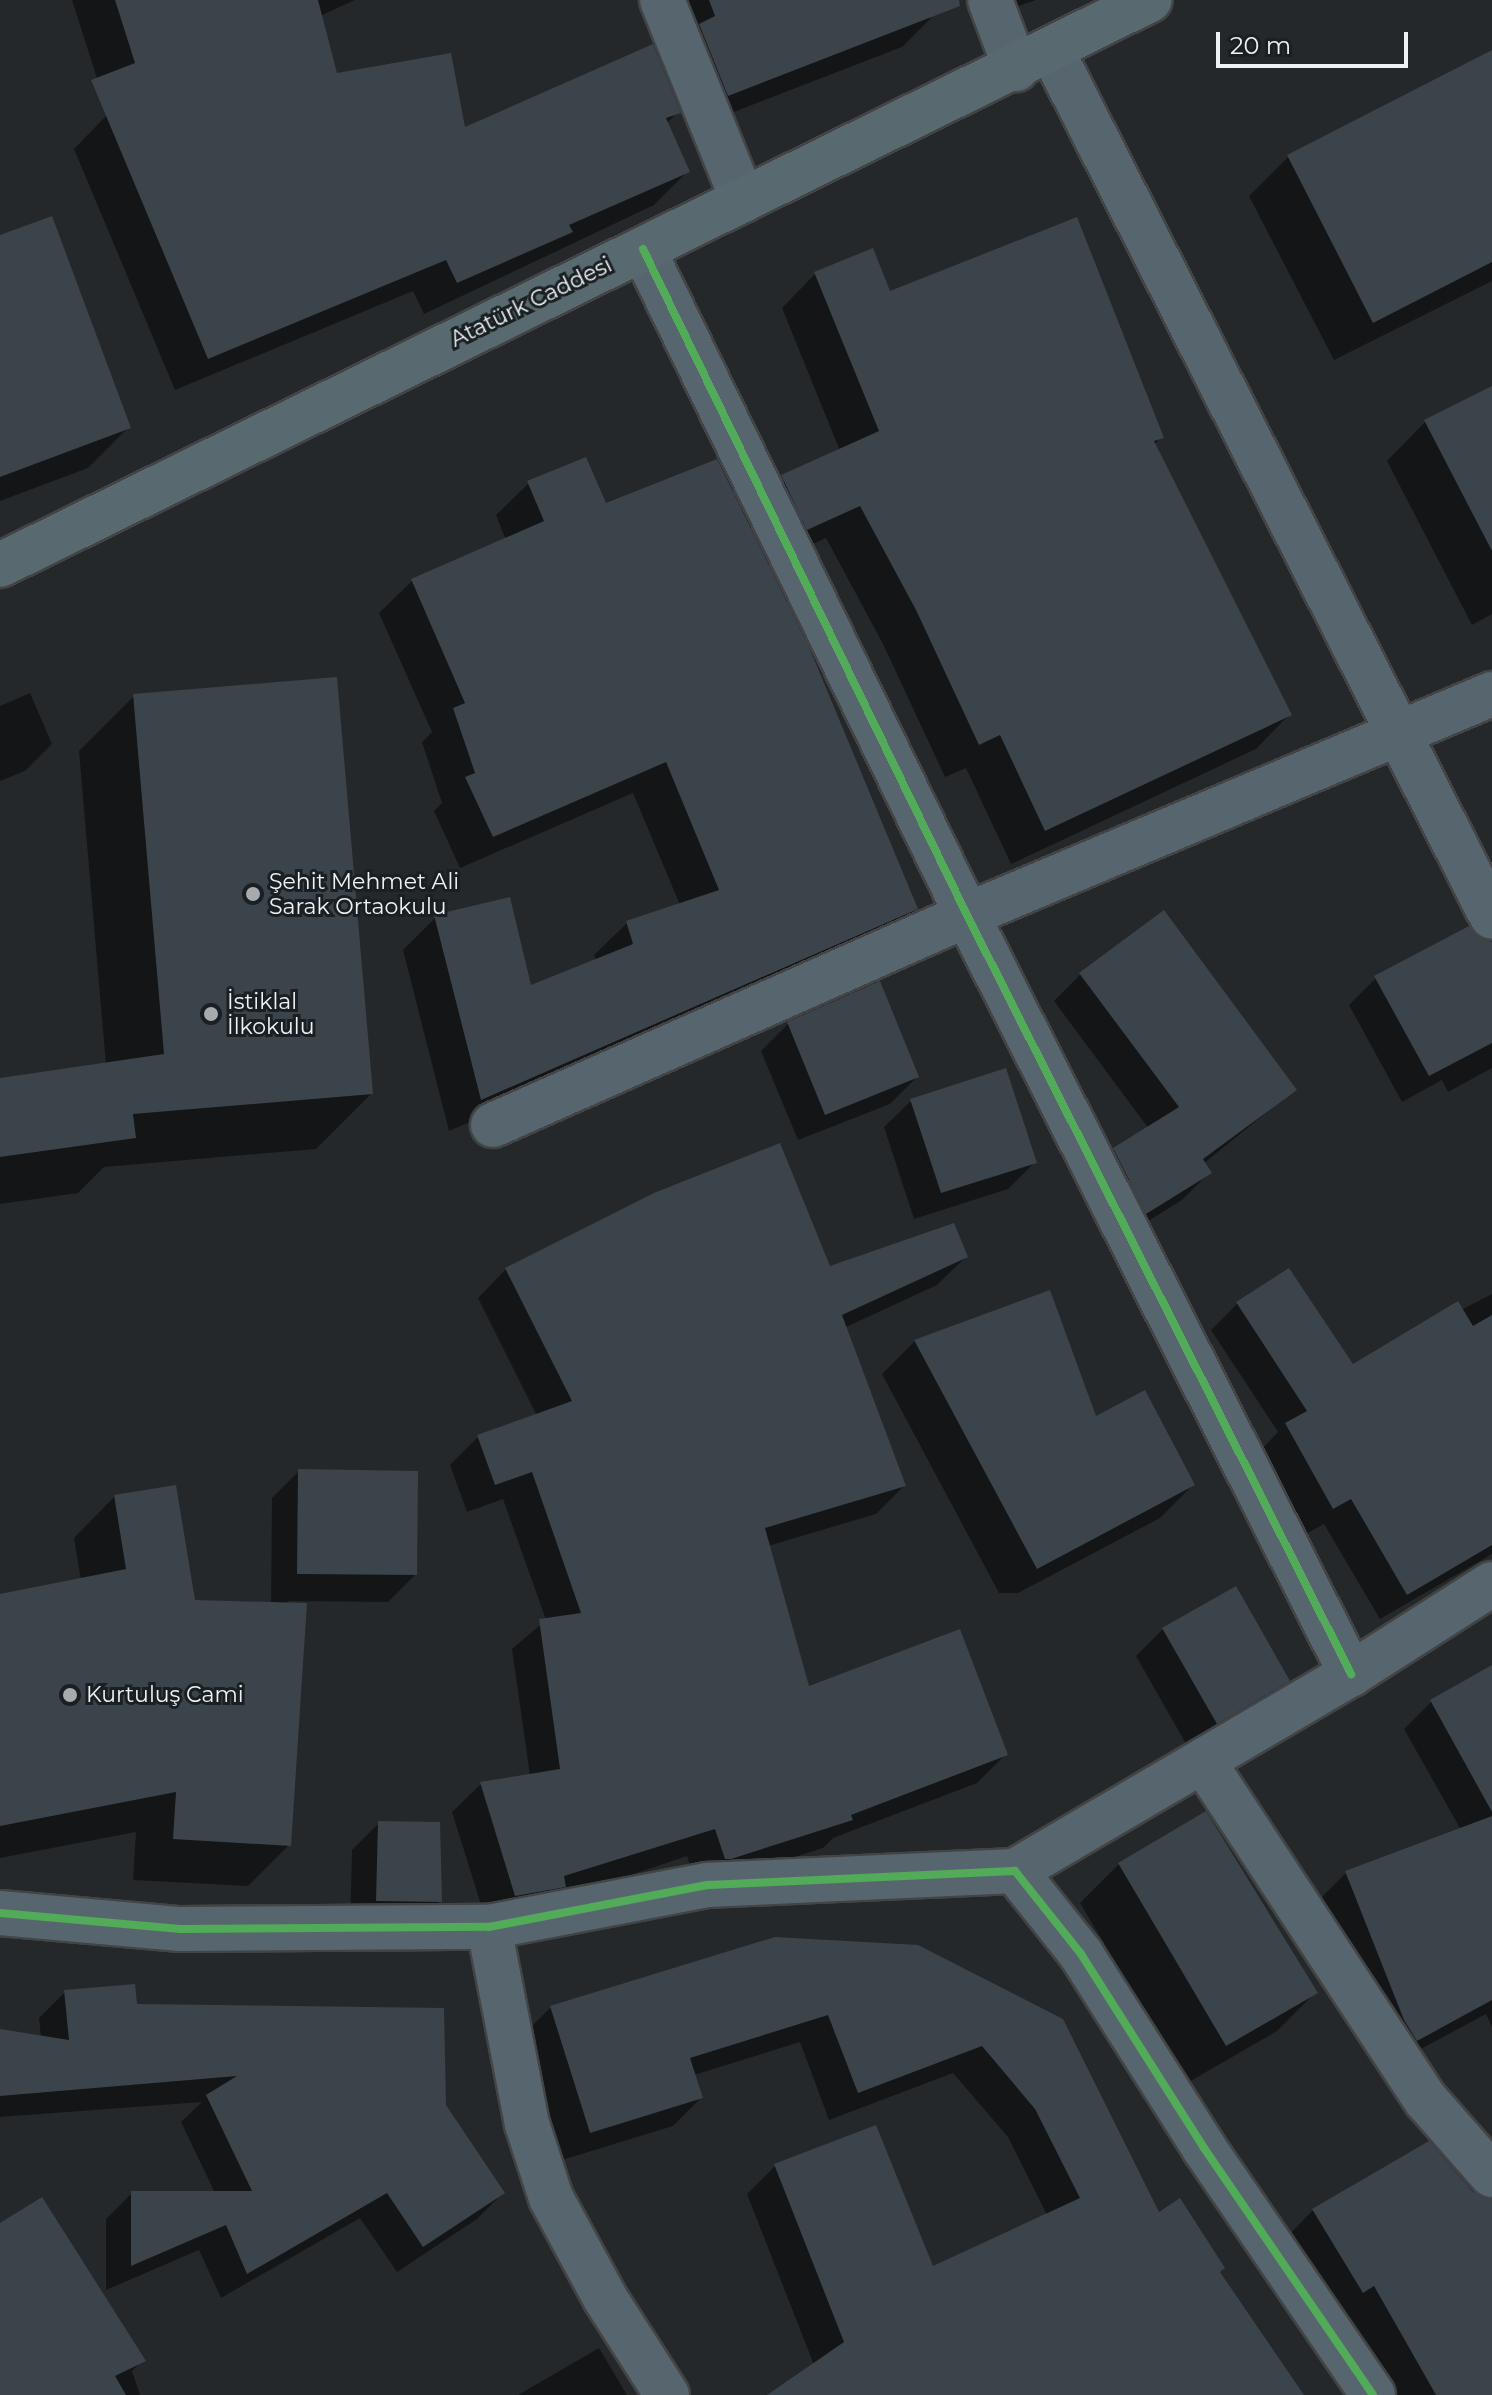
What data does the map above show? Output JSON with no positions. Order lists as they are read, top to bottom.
{
  "streets": {
    "main road": ["Atatürk Caddesi"]
  },
  "places": ["Şehit Mehmet Ali Sarak Ortaokulu", "İstiklal İlkokulu", "Kurtuluş Cami"],
  "scale_bar": "20 m"
}
